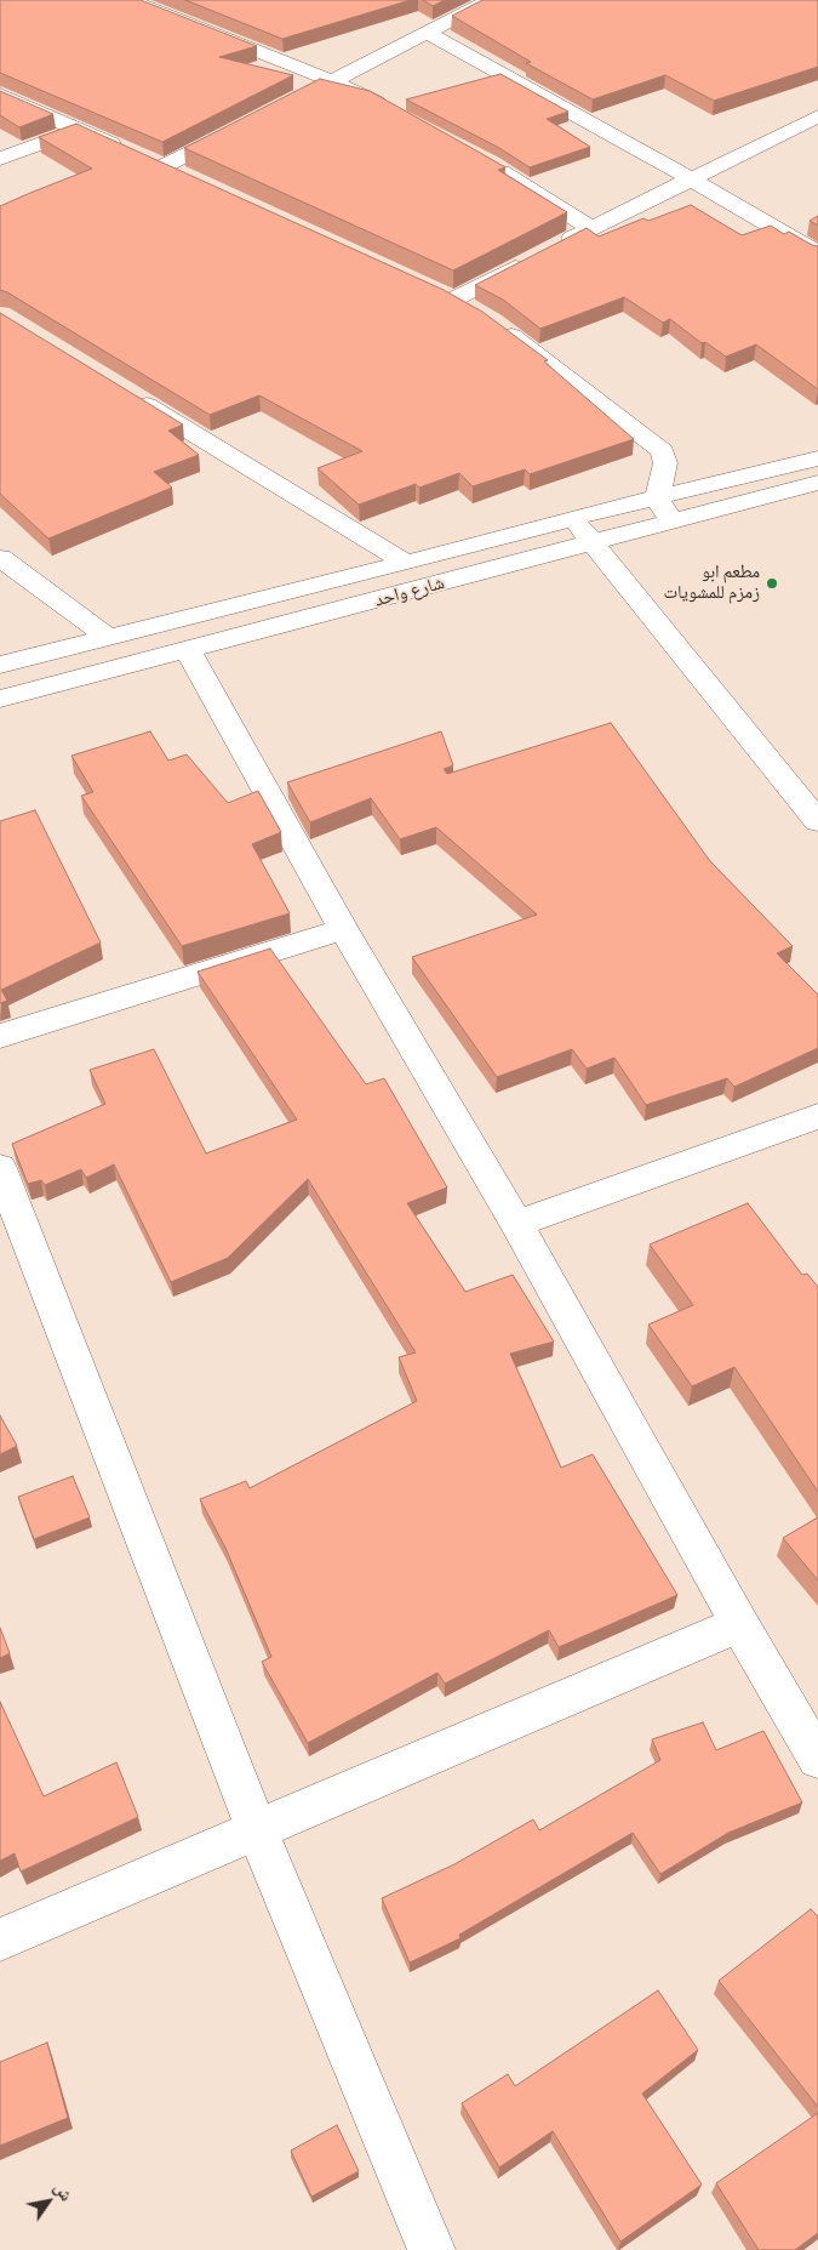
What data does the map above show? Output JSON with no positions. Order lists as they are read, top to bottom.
{
  "streets": {
    "street": ["شارع واحد"]
  },
  "places": ["مطعم ابو زمزم للمشويات"],
  "north": "top right"
}
